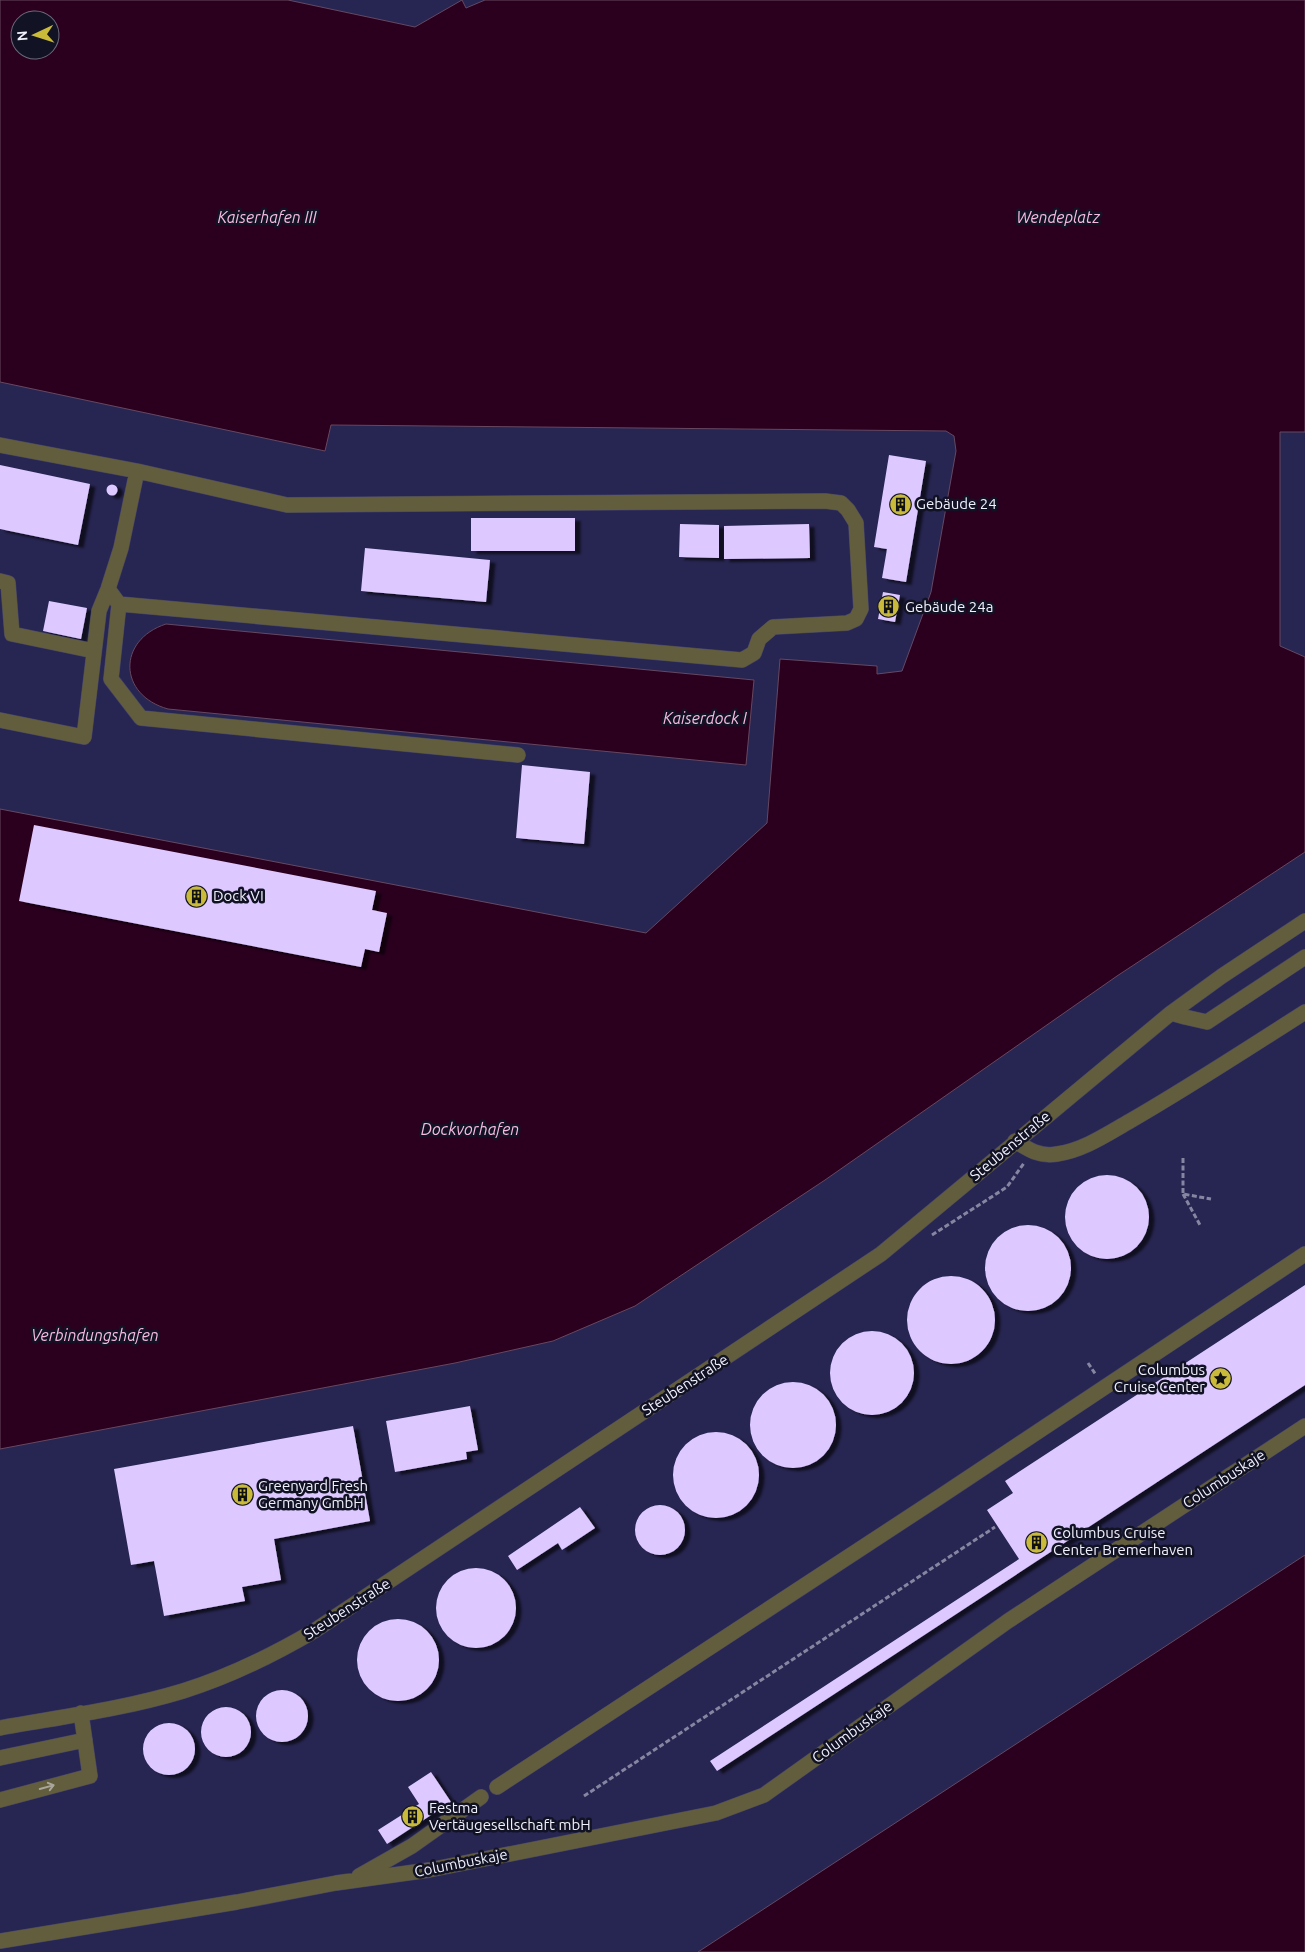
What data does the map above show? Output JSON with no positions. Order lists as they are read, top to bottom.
{
  "streets": {
    "street": ["Steubenstraße", "Columbuskaje"]
  },
  "water": [
    "Kaiserhafen III",
    "Wendeplatz",
    "Kaiserdock I",
    "Dockvorhafen",
    "Verbindungshafen"
  ],
  "places": {
    "building": [
      "Gebäude 24",
      "Gebäude 24a",
      "Dock VI",
      "Greenyard Fresh Germany GmbH",
      "Columbus Cruise Center Bremerhaven",
      "Festma Vertäugesellschaft mbH"
    ],
    "place": ["Columbus Cruise Center"]
  },
  "north": "left"
}
